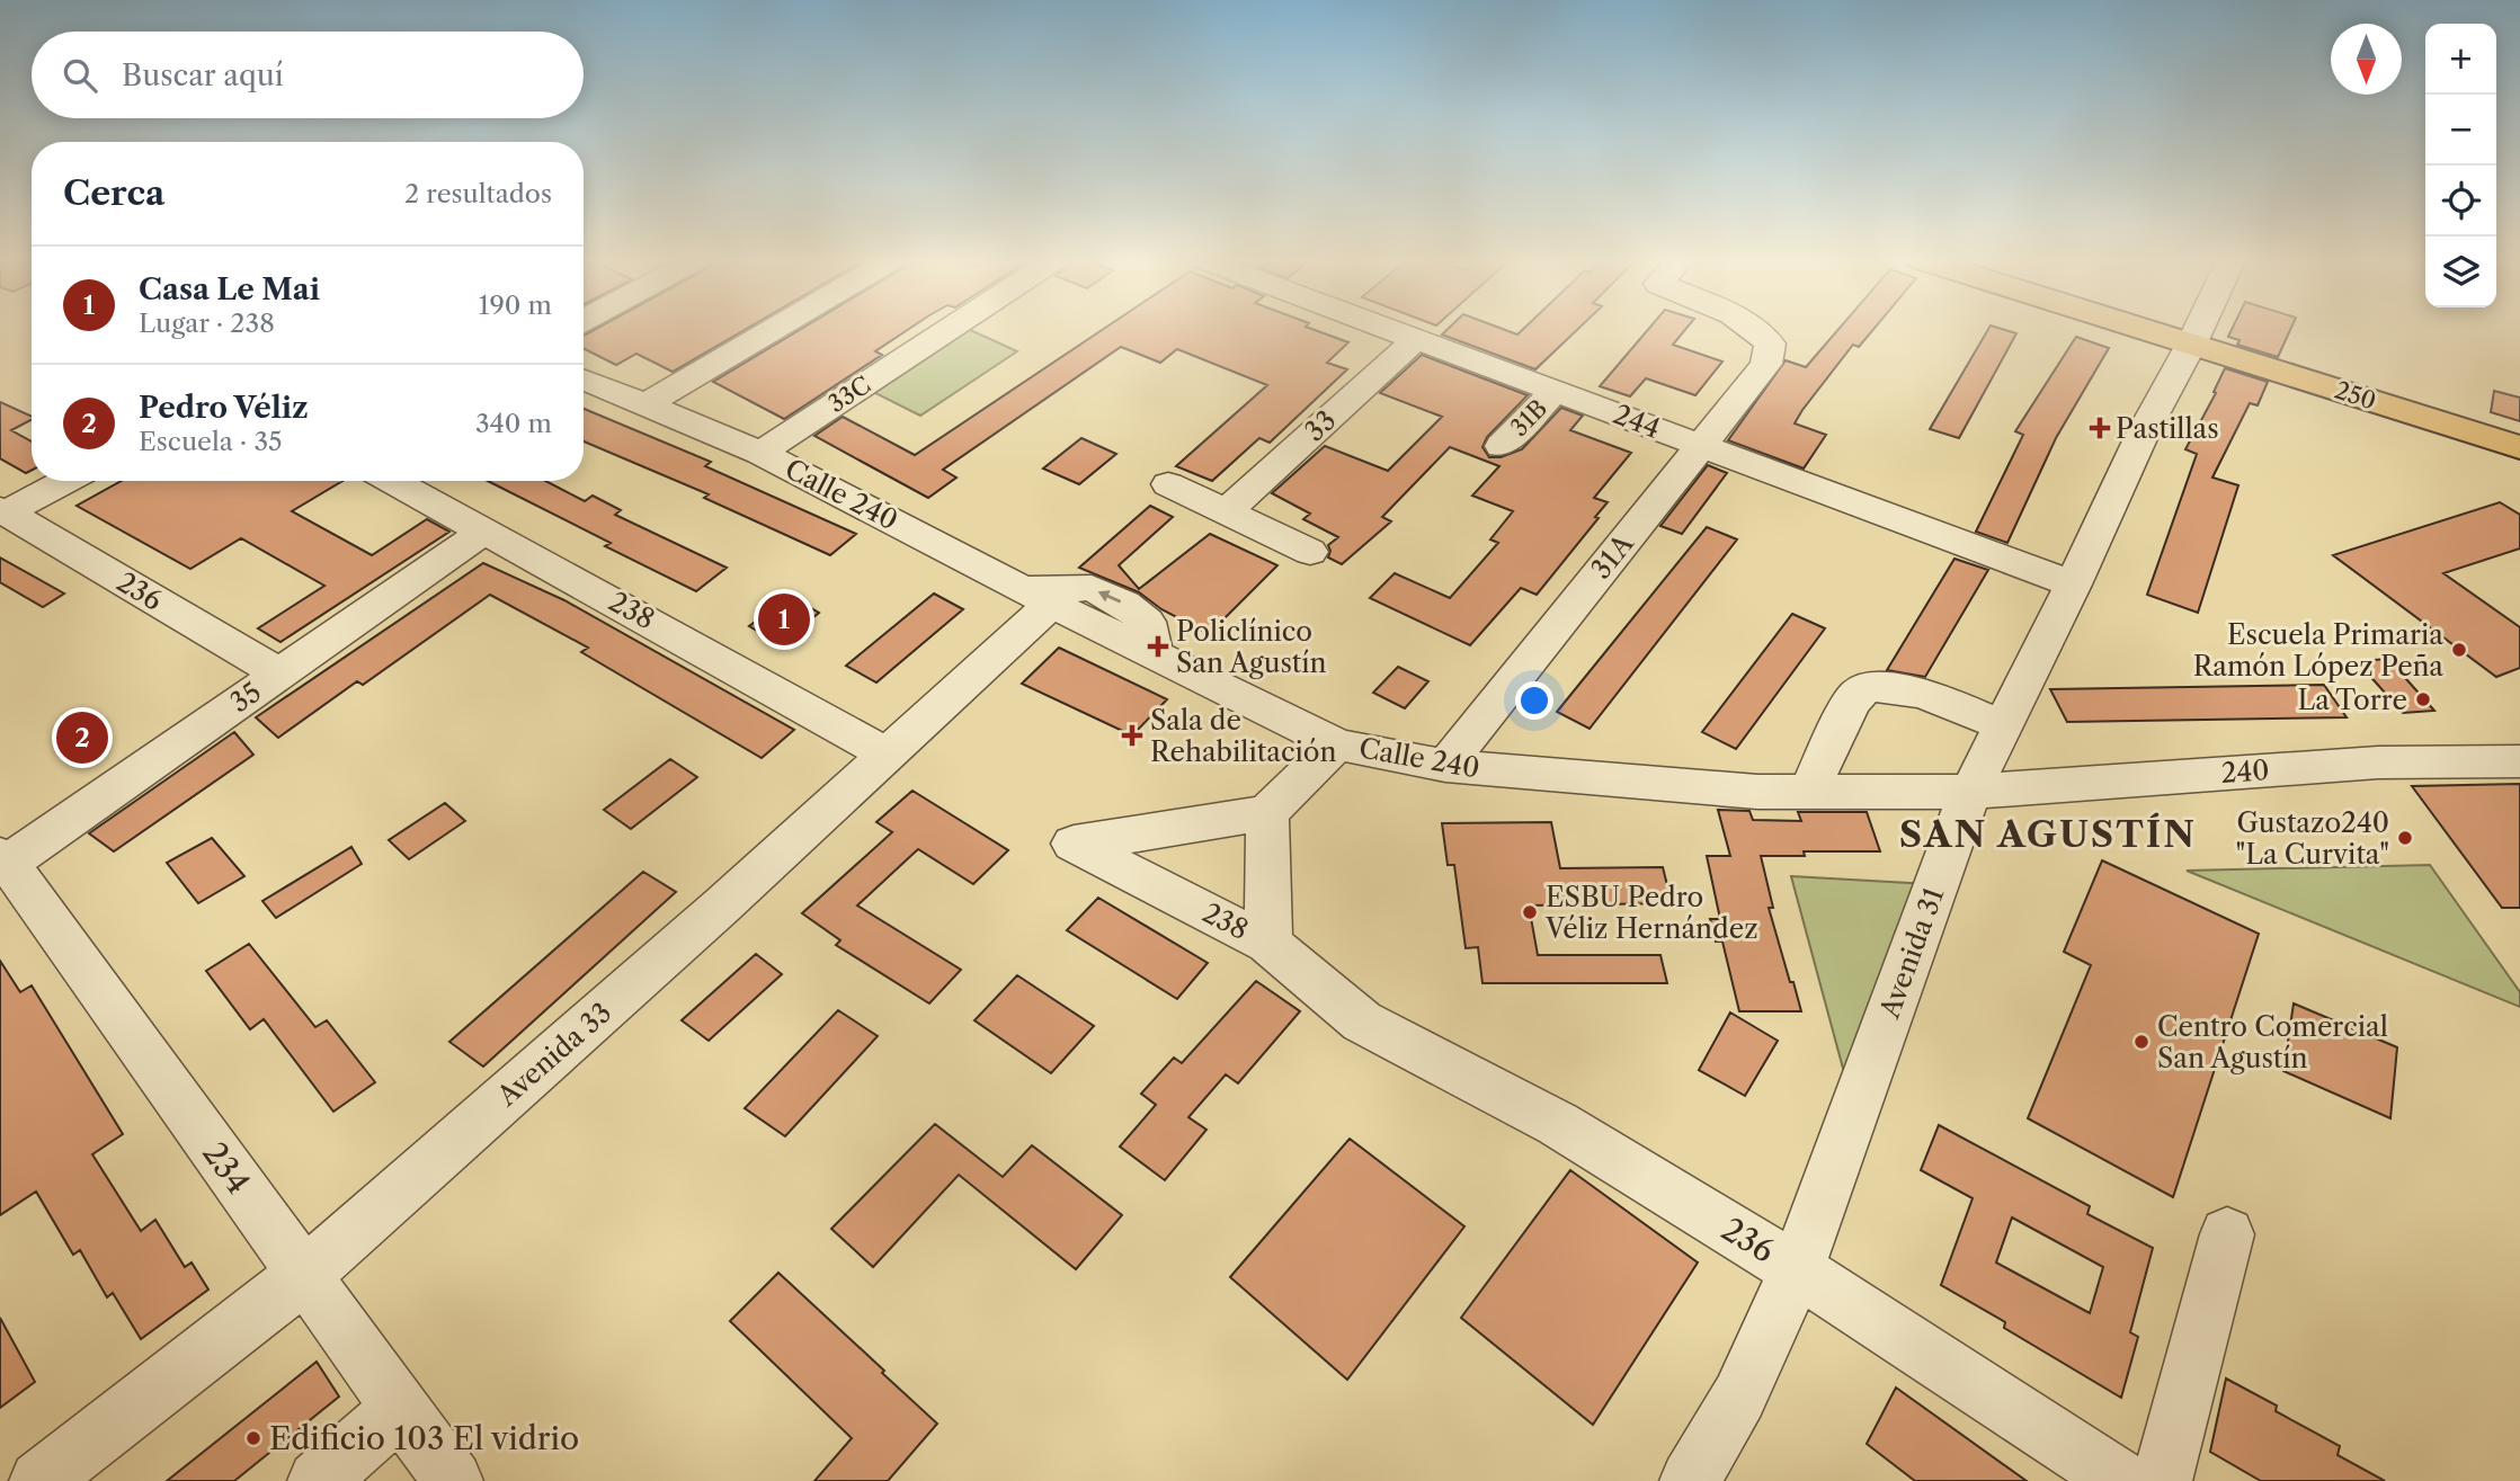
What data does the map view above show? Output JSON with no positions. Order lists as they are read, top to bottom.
{
  "streets": {
    "main road": ["250"],
    "street": [
      "33C",
      "31B",
      "244",
      "33",
      "Calle 240",
      "31A",
      "236",
      "238",
      "35",
      "240",
      "Avenida 31",
      "Avenida 33",
      "234"
    ]
  },
  "crossings": [
    ["33C", "Calle 240"],
    ["250", "Avenida 31"],
    ["31B", "244"],
    ["244", "33"],
    ["244", "31A"],
    ["244", "Avenida 31"],
    ["Calle 240", "31A"],
    ["Calle 240", "240"],
    ["Calle 240", "Avenida 31"],
    ["Calle 240", "Avenida 33"],
    ["236", "238"],
    ["236", "35"],
    ["236", "Avenida 31"],
    ["238", "35"],
    ["238", "Avenida 33"],
    ["35", "234"],
    ["240", "Avenida 31"],
    ["Avenida 33", "234"]
  ],
  "districts": ["SAN AGUSTÍN"],
  "places": {
    "health": ["Pastillas", "Policlínico San Agustín", "Sala de Rehabilitación"],
    "other": [
      "Escuela Primaria Ramón López Peña",
      "La Torre",
      "Gustazo240 \"La Curvita\"",
      "ESBU Pedro Véliz Hernández",
      "Centro Comercial San Agustín",
      "Edificio 103 El vidrio"
    ]
  },
  "north": "bottom",
  "page": {
    "map_buttons": ["+", "−"],
    "search": "Buscar aquí",
    "heading": ["Cerca", "2 resultados"],
    "list": [
      {
        "mark": "1",
        "name": "Casa Le Mai",
        "note": "Lugar · 238",
        "value": "190 m"
      },
      {
        "mark": "2",
        "name": "Pedro Véliz",
        "note": "Escuela · 35",
        "value": "340 m"
      }
    ],
    "pins": ["1", "2"]
  }
}
